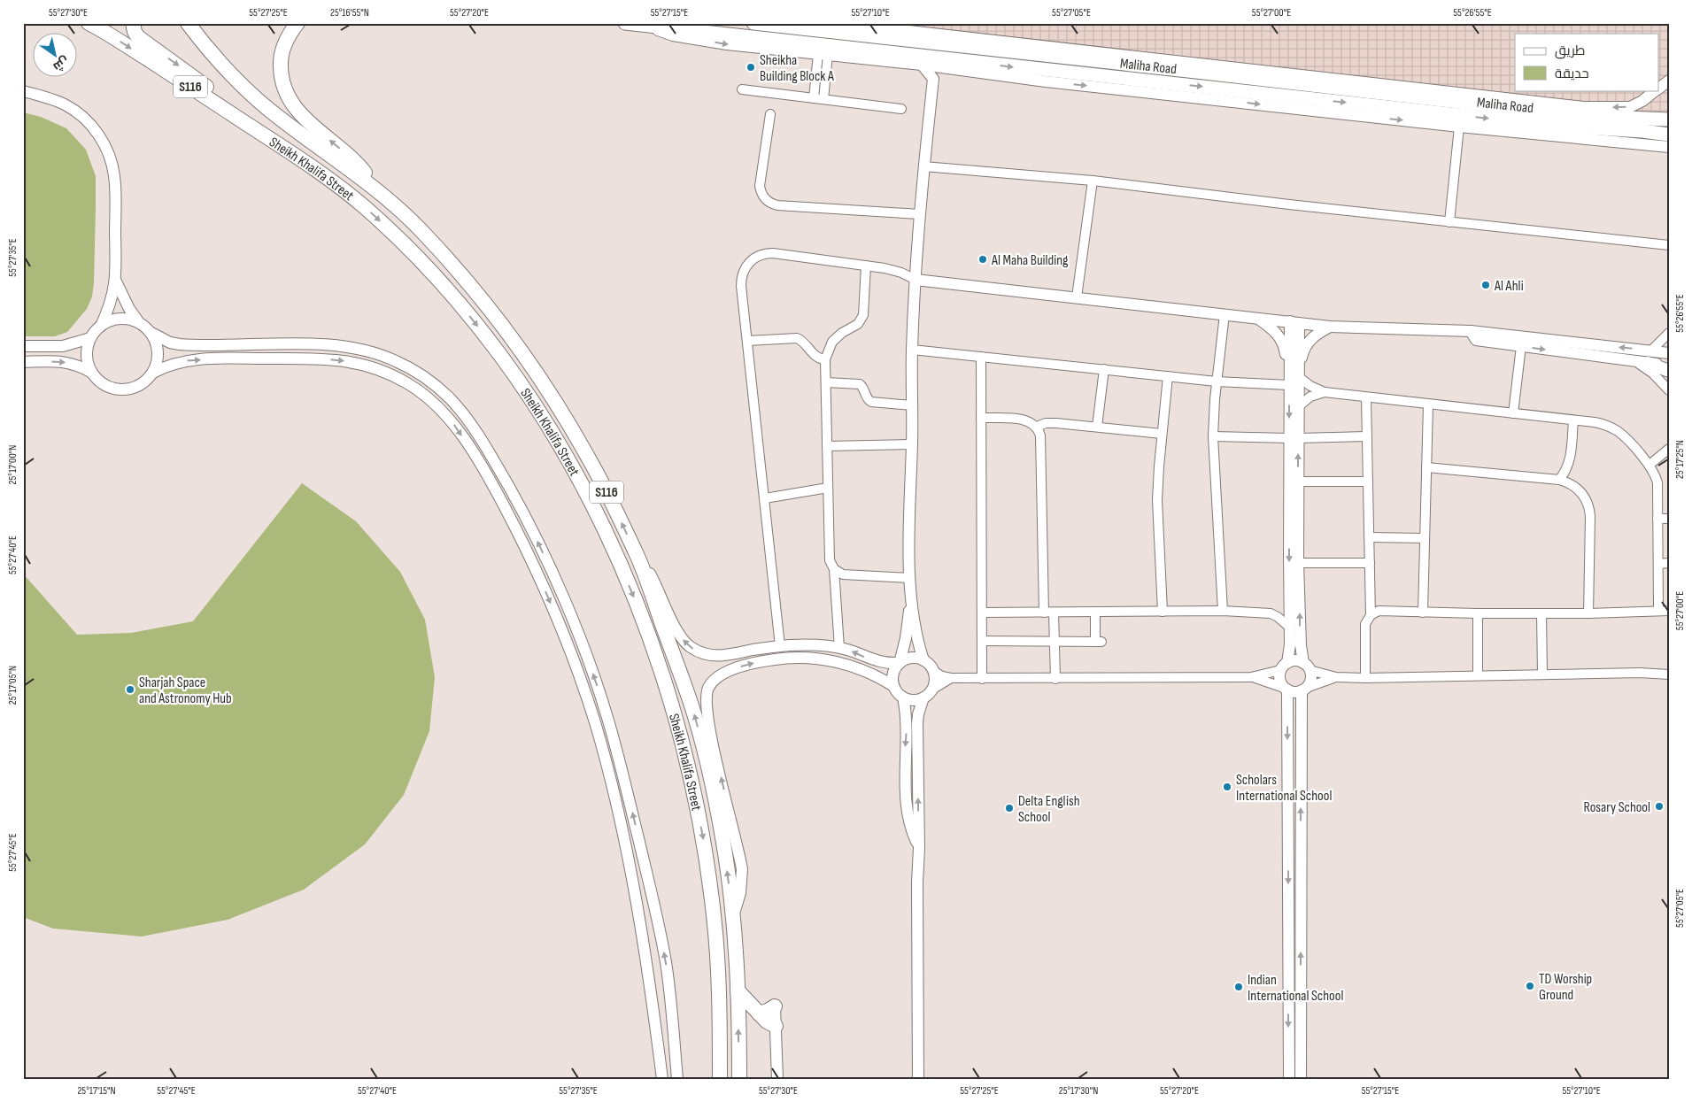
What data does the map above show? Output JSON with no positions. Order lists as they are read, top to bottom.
{
  "streets": {
    "highway": ["S116", "Sheikh Khalifa Street"],
    "main road": ["Maliha Road"]
  },
  "places": [
    "Sheikha Building Block A",
    "Al Maha Building",
    "Al Ahli",
    "Sharjah Space and Astronomy Hub",
    "Scholars International School",
    "Rosary School",
    "Delta English School",
    "TD Worship Ground",
    "Indian International School"
  ],
  "legend": ["طريق", "حديقة"],
  "north": "bottom right",
  "coordinates": [
    "55°27'30\"E",
    "55°27'25\"E",
    "25°16'55\"N",
    "55°27'20\"E",
    "55°27'15\"E",
    "55°27'10\"E",
    "55°27'05\"E",
    "55°27'00\"E",
    "55°26'55\"E",
    "55°27'35\"E",
    "25°17'25\"N",
    "25°17'00\"N",
    "55°27'40\"E",
    "25°17'05\"N",
    "55°27'45\"E",
    "25°17'15\"N",
    "25°17'30\"N"
  ]
}
